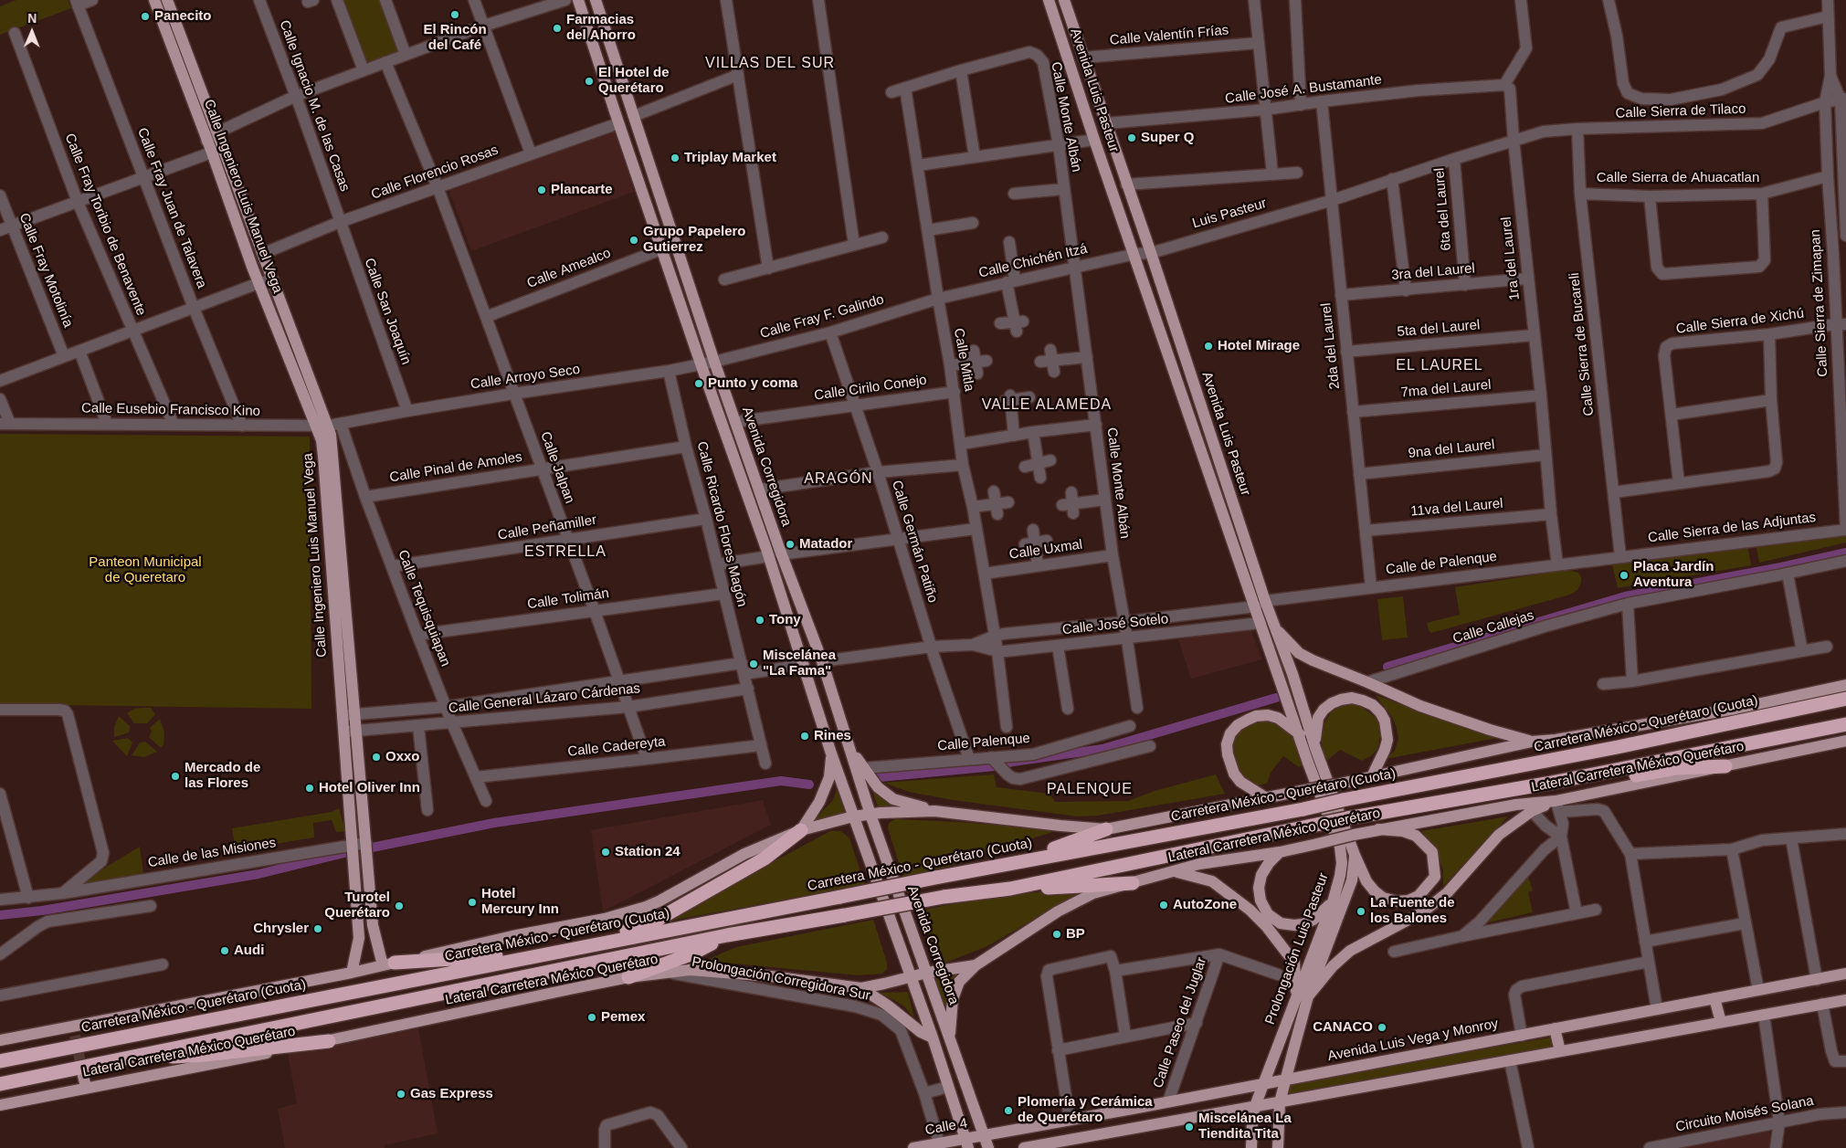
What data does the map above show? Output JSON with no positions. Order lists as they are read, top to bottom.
{
  "streets": {
    "highway": ["Carretera México - Querétaro (Cuota)"],
    "main road": [
      "Avenida Luis Pasteur",
      "Calle Ingeniero Luis Manuel Vega",
      "Avenida Corregidora",
      "Lateral Carretera México Querétaro",
      "Prolongación Luis Pasteur",
      "Avenida Luis Vega y Monroy",
      "Calle 4"
    ],
    "street": [
      "Calle Valentín Frías",
      "Calle José A. Bustamante",
      "Calle Ignacio M. de las Casas",
      "Calle Sierra de Tilaco",
      "Calle Monte Albán",
      "Calle Florencio Rosas",
      "Calle Sierra de Ahuacatlan",
      "Calle Fray Juan de Talavera",
      "6ta del Laurel",
      "Luis Pasteur",
      "Calle Fray Toribio de Benavente",
      "1ra del Laurel",
      "Calle Chichén Itzá",
      "Calle Amealco",
      "Calle Fray Motolinía",
      "3ra del Laurel",
      "Calle Sierra de Zimapan",
      "Calle San Joaquín",
      "Calle Fray F. Galindo",
      "Calle Sierra de Xichú",
      "5ta del Laurel",
      "Calle Sierra de Bucareli",
      "2da del Laurel",
      "Calle Mitla",
      "Calle Arroyo Seco",
      "Calle Cirilo Conejo",
      "7ma del Laurel",
      "Calle Eusebio Francisco Kino",
      "9na del Laurel",
      "Calle Pinal de Amoles",
      "Calle Jalpan",
      "11va del Laurel",
      "Calle Ricardo Flores Magón",
      "Calle Peñamiller",
      "Calle Sierra de las Adjuntas",
      "Calle Germán Patiño",
      "Calle Uxmal",
      "Calle de Palenque",
      "Calle Tolimán",
      "Calle Tequisquiapan",
      "Calle José Sotelo",
      "Calle Callejas",
      "Calle General Lázaro Cárdenas",
      "Calle Palenque",
      "Calle Cadereyta",
      "Calle de las Misiones",
      "Prolongación Corregidora Sur",
      "Calle Paseo del Juglar",
      "Circuito Moisés Solana"
    ]
  },
  "crossings": [
    ["Calle Valentín Frías", "Avenida Luis Pasteur"],
    ["Calle José A. Bustamante", "Avenida Luis Pasteur"],
    ["Calle José A. Bustamante", "1ra del Laurel"],
    ["Calle José A. Bustamante", "2da del Laurel"],
    ["Avenida Luis Pasteur", "Luis Pasteur"],
    ["Avenida Luis Pasteur", "Calle Chichén Itzá"],
    ["Avenida Luis Pasteur", "Calle de Palenque"],
    ["Avenida Luis Pasteur", "Calle José Sotelo"],
    ["Avenida Luis Pasteur", "Prolongación Luis Pasteur"],
    ["Calle Ignacio M. de las Casas", "Calle Florencio Rosas"],
    ["Calle Ignacio M. de las Casas", "Calle San Joaquín"],
    ["Calle Sierra de Tilaco", "1ra del Laurel"],
    ["Calle Sierra de Tilaco", "Calle Sierra de Zimapan"],
    ["Calle Sierra de Tilaco", "Calle Sierra de Bucareli"],
    ["Calle Monte Albán", "Calle Chichén Itzá"],
    ["Calle Monte Albán", "Calle Uxmal"],
    ["Calle Monte Albán", "Calle José Sotelo"],
    ["Calle Florencio Rosas", "Calle Ingeniero Luis Manuel Vega"],
    ["Calle Florencio Rosas", "Calle San Joaquín"],
    ["Calle Florencio Rosas", "Avenida Corregidora"],
    ["Calle Florencio Rosas", "Calle Jalpan"],
    ["Calle Sierra de Ahuacatlan", "Calle Sierra de Zimapan"],
    ["Calle Sierra de Ahuacatlan", "Calle Sierra de Bucareli"],
    ["Calle Ingeniero Luis Manuel Vega", "Calle Eusebio Francisco Kino"],
    ["Calle Ingeniero Luis Manuel Vega", "Calle General Lázaro Cárdenas"],
    ["Calle Ingeniero Luis Manuel Vega", "Calle de las Misiones"],
    ["Calle Fray Juan de Talavera", "Calle Eusebio Francisco Kino"],
    ["6ta del Laurel", "3ra del Laurel"],
    ["Luis Pasteur", "Calle Chichén Itzá"],
    ["Luis Pasteur", "2da del Laurel"],
    ["Calle Fray Toribio de Benavente", "Calle Eusebio Francisco Kino"],
    ["1ra del Laurel", "3ra del Laurel"],
    ["1ra del Laurel", "5ta del Laurel"],
    ["1ra del Laurel", "7ma del Laurel"],
    ["1ra del Laurel", "9na del Laurel"],
    ["1ra del Laurel", "11va del Laurel"],
    ["1ra del Laurel", "Calle de Palenque"],
    ["Calle Chichén Itzá", "Calle Fray F. Galindo"],
    ["Calle Chichén Itzá", "Calle Mitla"],
    ["Calle Amealco", "Avenida Corregidora"],
    ["Calle Amealco", "Calle Jalpan"],
    ["3ra del Laurel", "2da del Laurel"],
    ["Calle Sierra de Zimapan", "Calle Sierra de Xichú"],
    ["Calle Sierra de Zimapan", "Calle Sierra de las Adjuntas"],
    ["Calle San Joaquín", "Calle Arroyo Seco"],
    ["Calle Fray F. Galindo", "Calle Mitla"],
    ["Calle Fray F. Galindo", "Calle Arroyo Seco"],
    ["Calle Fray F. Galindo", "Avenida Corregidora"],
    ["Calle Fray F. Galindo", "Calle Germán Patiño"],
    ["5ta del Laurel", "2da del Laurel"],
    ["Calle Sierra de Bucareli", "Calle Sierra de las Adjuntas"],
    ["Calle Sierra de Bucareli", "Calle de Palenque"],
    ["2da del Laurel", "7ma del Laurel"],
    ["2da del Laurel", "9na del Laurel"],
    ["2da del Laurel", "11va del Laurel"],
    ["2da del Laurel", "Calle de Palenque"],
    ["Calle Mitla", "Calle Cirilo Conejo"],
    ["Calle Mitla", "Calle Uxmal"],
    ["Calle Mitla", "Calle José Sotelo"],
    ["Calle Arroyo Seco", "Calle Eusebio Francisco Kino"],
    ["Calle Arroyo Seco", "Avenida Corregidora"],
    ["Calle Arroyo Seco", "Calle Jalpan"],
    ["Calle Arroyo Seco", "Calle Ricardo Flores Magón"],
    ["Calle Arroyo Seco", "Calle Tequisquiapan"],
    ["Calle Cirilo Conejo", "Avenida Corregidora"],
    ["Calle Cirilo Conejo", "Calle Germán Patiño"],
    ["Calle Eusebio Francisco Kino", "Calle Tequisquiapan"],
    ["Avenida Corregidora", "Calle José Sotelo"],
    ["Avenida Corregidora", "Calle General Lázaro Cárdenas"],
    ["Avenida Corregidora", "Lateral Carretera México Querétaro"],
    ["Avenida Corregidora", "Avenida Luis Vega y Monroy"],
    ["Avenida Corregidora", "Calle 4"],
    ["Calle Pinal de Amoles", "Calle Jalpan"],
    ["Calle Pinal de Amoles", "Calle Ricardo Flores Magón"],
    ["Calle Pinal de Amoles", "Calle Tequisquiapan"],
    ["Calle Jalpan", "Calle Peñamiller"],
    ["Calle Jalpan", "Calle Tolimán"],
    ["Calle Jalpan", "Calle General Lázaro Cárdenas"],
    ["Calle Jalpan", "Calle Cadereyta"],
    ["Calle Ricardo Flores Magón", "Calle Peñamiller"],
    ["Calle Ricardo Flores Magón", "Calle Tolimán"],
    ["Calle Ricardo Flores Magón", "Calle General Lázaro Cárdenas"],
    ["Calle Ricardo Flores Magón", "Calle Cadereyta"],
    ["Calle Peñamiller", "Calle Tequisquiapan"],
    ["Calle Sierra de las Adjuntas", "Calle de Palenque"],
    ["Calle Germán Patiño", "Calle José Sotelo"],
    ["Calle Germán Patiño", "Calle Palenque"],
    ["Calle de Palenque", "Calle José Sotelo"],
    ["Calle Tolimán", "Calle Tequisquiapan"],
    ["Calle Tequisquiapan", "Calle General Lázaro Cárdenas"],
    ["Calle Tequisquiapan", "Calle Cadereyta"],
    ["Lateral Carretera México Querétaro", "Prolongación Corregidora Sur"],
    ["Prolongación Luis Pasteur", "Avenida Luis Vega y Monroy"],
    ["Prolongación Corregidora Sur", "Calle 4"],
    ["Calle Paseo del Juglar", "Avenida Luis Vega y Monroy"],
    ["Avenida Luis Vega y Monroy", "Calle 4"]
  ],
  "districts": [
    "VILLAS DEL SUR",
    "EL LAUREL",
    "VALLE ALAMEDA",
    "ARAGÓN",
    "ESTRELLA",
    "PALENQUE"
  ],
  "parks": ["Panteon Municipal de Queretaro"],
  "places": [
    "El Rincón del Café",
    "Panecito",
    "Farmacias del Ahorro",
    "El Hotel de Querétaro",
    "Super Q",
    "Triplay Market",
    "Plancarte",
    "Grupo Papelero Gutierrez",
    "Hotel Mirage",
    "Punto y coma",
    "Matador",
    "Placa Jardín Aventura",
    "Tony",
    "Miscelánea \"La Fama\"",
    "Rines",
    "Oxxo",
    "Mercado de las Flores",
    "Hotel Oliver Inn",
    "Station 24",
    "Hotel Mercury Inn",
    "AutoZone",
    "Turotel Querétaro",
    "La Fuente de los Balones",
    "Chrysler",
    "BP",
    "Audi",
    "Pemex",
    "CANACO",
    "Gas Express",
    "Plomería y Cerámica de Querétaro",
    "Miscelánea La Tiendita Tita"
  ],
  "north": "top"
}
